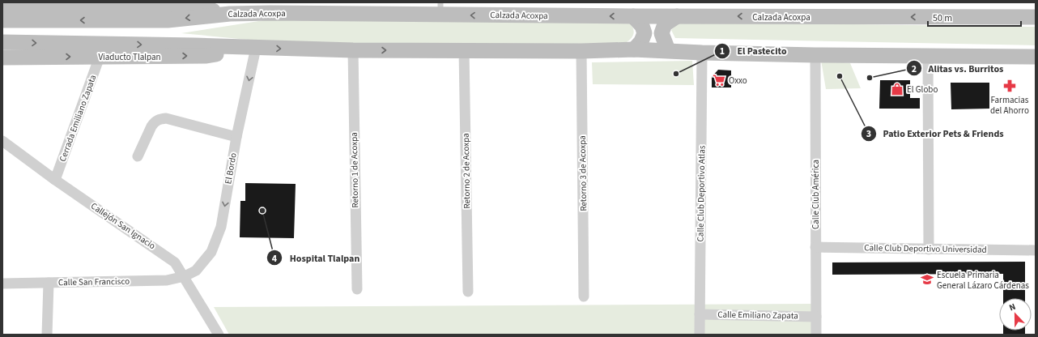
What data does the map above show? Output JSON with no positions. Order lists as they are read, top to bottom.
{
  "streets": {
    "main road": ["Calzada Acoxpa", "Viaducto Tlalpan"],
    "street": [
      "Cerrada Emiliano Zapata",
      "El Bordo",
      "Retorno 1 de Acoxpa",
      "Retorno 2 de Acoxpa",
      "Retorno 3 de Acoxpa",
      "Calle Club Deportivo Atlas",
      "Calle Club América",
      "Callejón San Ignacio",
      "Calle Club Deportivo Universidad",
      "Calle San Francisco",
      "Calle Emiliano Zapata"
    ]
  },
  "crossings": [
    ["Viaducto Tlalpan", "Cerrada Emiliano Zapata"],
    ["Viaducto Tlalpan", "El Bordo"],
    ["Cerrada Emiliano Zapata", "Callejón San Ignacio"],
    ["El Bordo", "Callejón San Ignacio"],
    ["El Bordo", "Calle San Francisco"],
    ["Calle Club Deportivo Atlas", "Calle Emiliano Zapata"],
    ["Calle Club América", "Calle Club Deportivo Universidad"],
    ["Calle Club América", "Calle Emiliano Zapata"],
    ["Callejón San Ignacio", "Calle San Francisco"]
  ],
  "one_way": ["El Bordo"],
  "places": {
    "other": [
      "El Pastecito",
      "Patio Exterior Pets & Friends",
      "Alitas vs. Burritos",
      "Hospital Tlalpan"
    ],
    "supermarket": ["Oxxo"],
    "pharmacy": ["Farmacias del Ahorro"],
    "shop": ["El Globo"],
    "school or university": ["Escuela Primaria General Lázaro Cárdenas"]
  },
  "scale_bar": "50 m",
  "north": "top"
}
